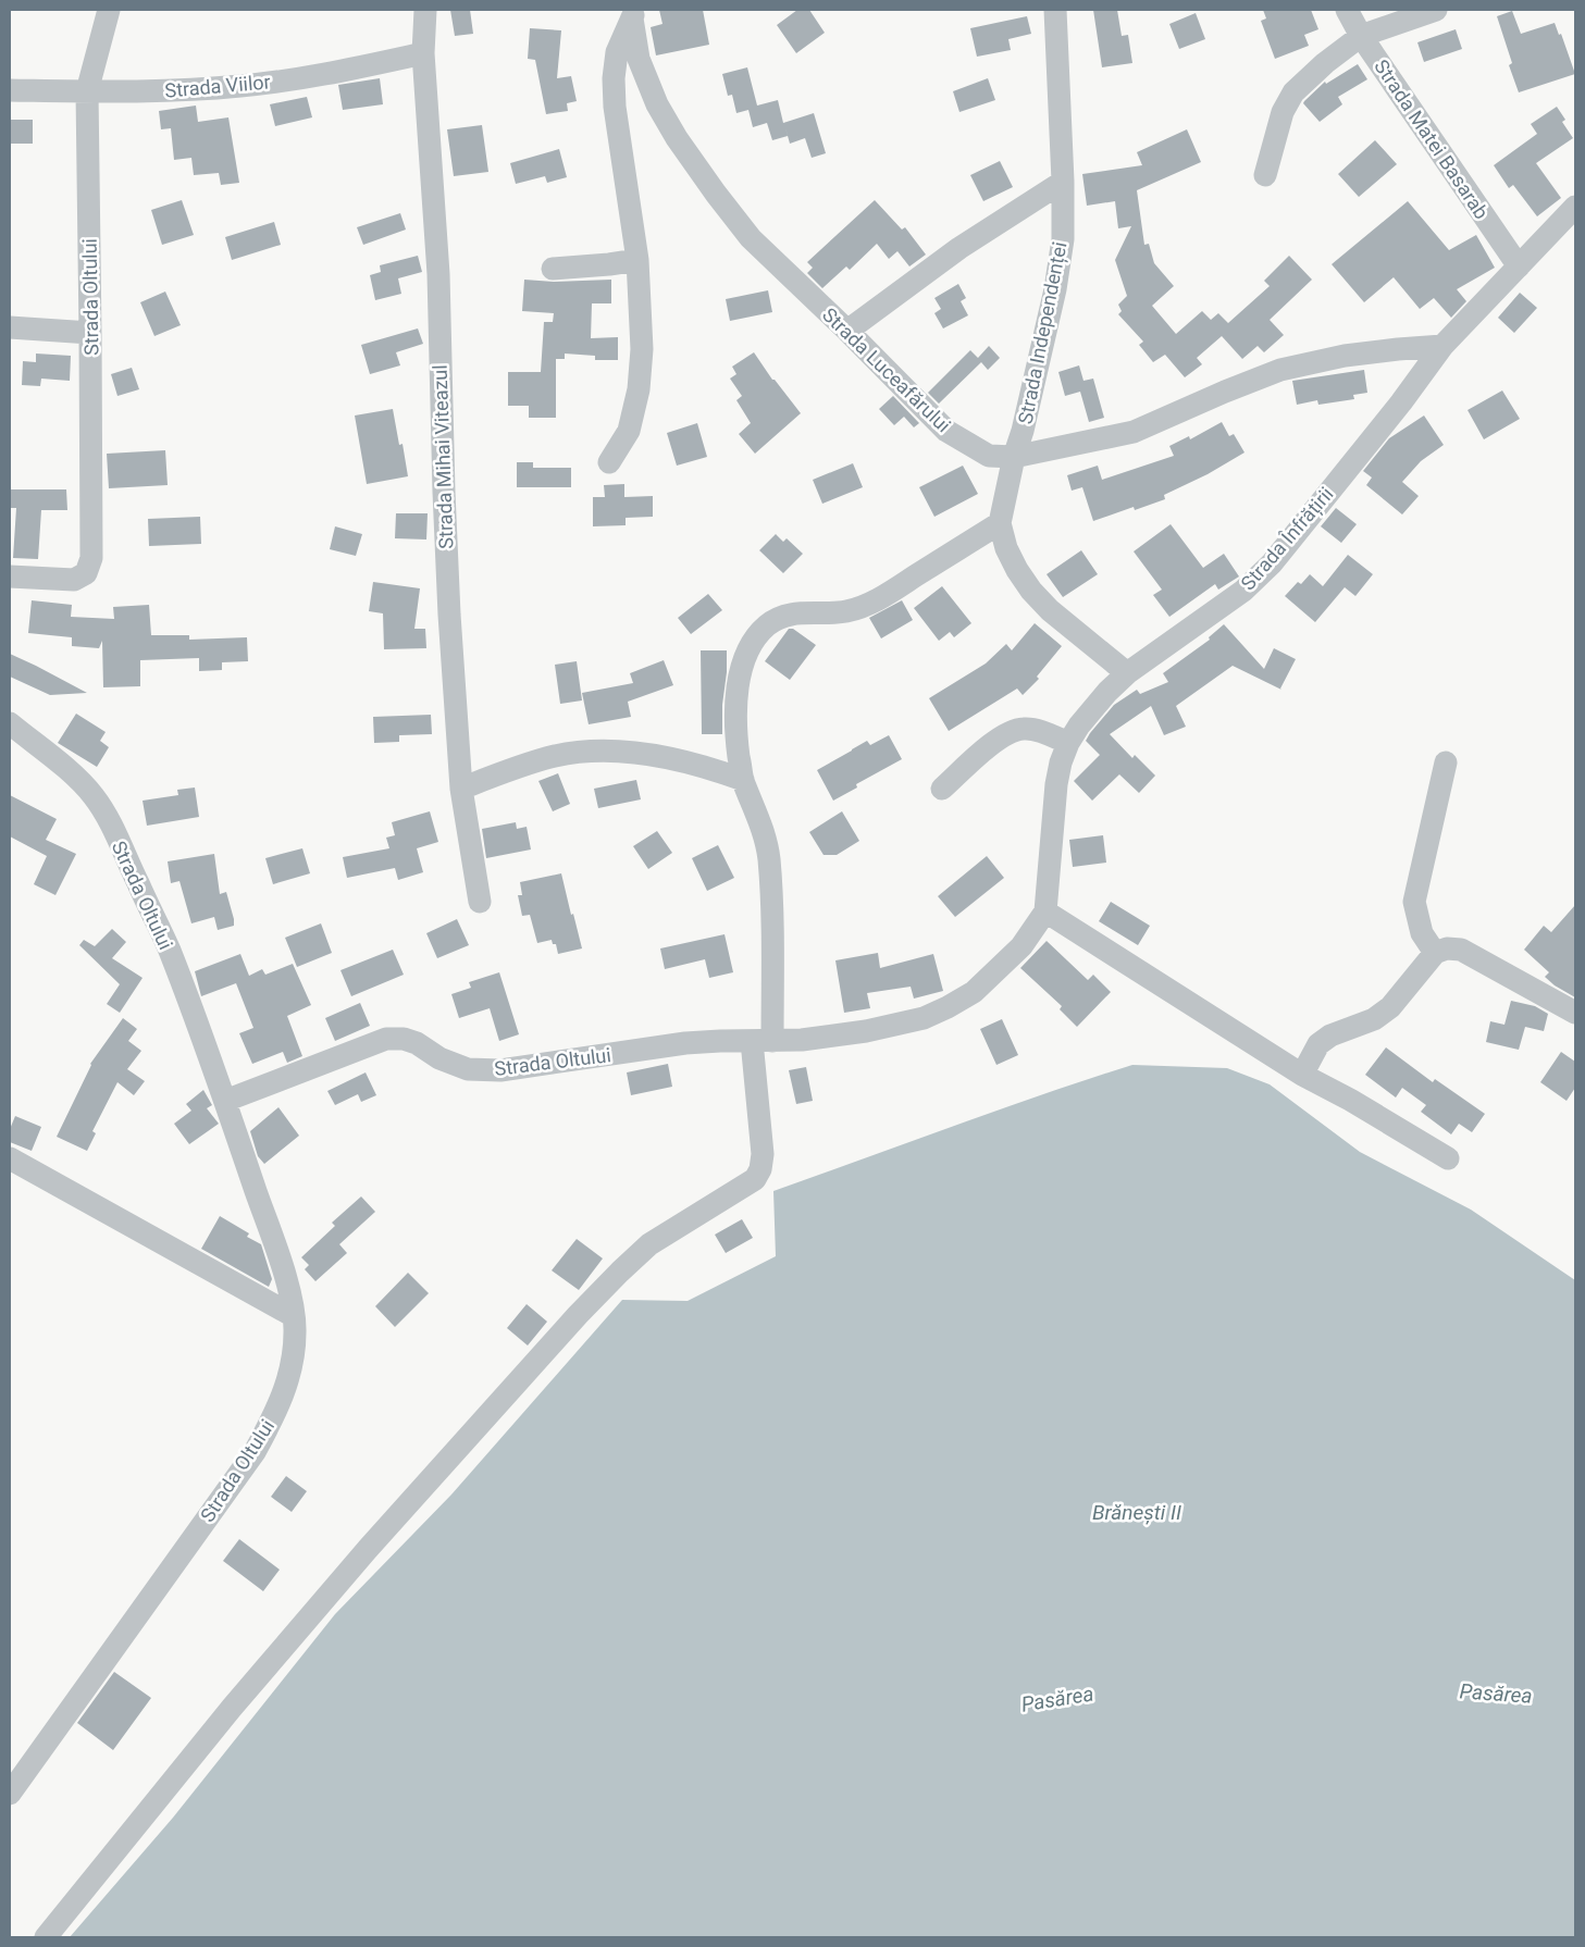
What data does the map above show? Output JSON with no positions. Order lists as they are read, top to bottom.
{
  "streets": {
    "street": [
      "Strada Viilor",
      "Strada Matei Basarab",
      "Strada Oltului",
      "Strada Independenței",
      "Strada Luceafărului",
      "Strada Mihai Viteazul",
      "Strada Înfrățirii"
    ]
  },
  "crossings": [
    ["Strada Viilor", "Strada Oltului"],
    ["Strada Viilor", "Strada Mihai Viteazul"],
    ["Strada Matei Basarab", "Strada Înfrățirii"],
    ["Strada Oltului", "Strada Înfrățirii"],
    ["Strada Independenței", "Strada Luceafărului"],
    ["Strada Independenței", "Strada Înfrățirii"],
    ["Strada Luceafărului", "Strada Înfrățirii"]
  ],
  "water": ["Brănești II", "Pasărea"]
}
